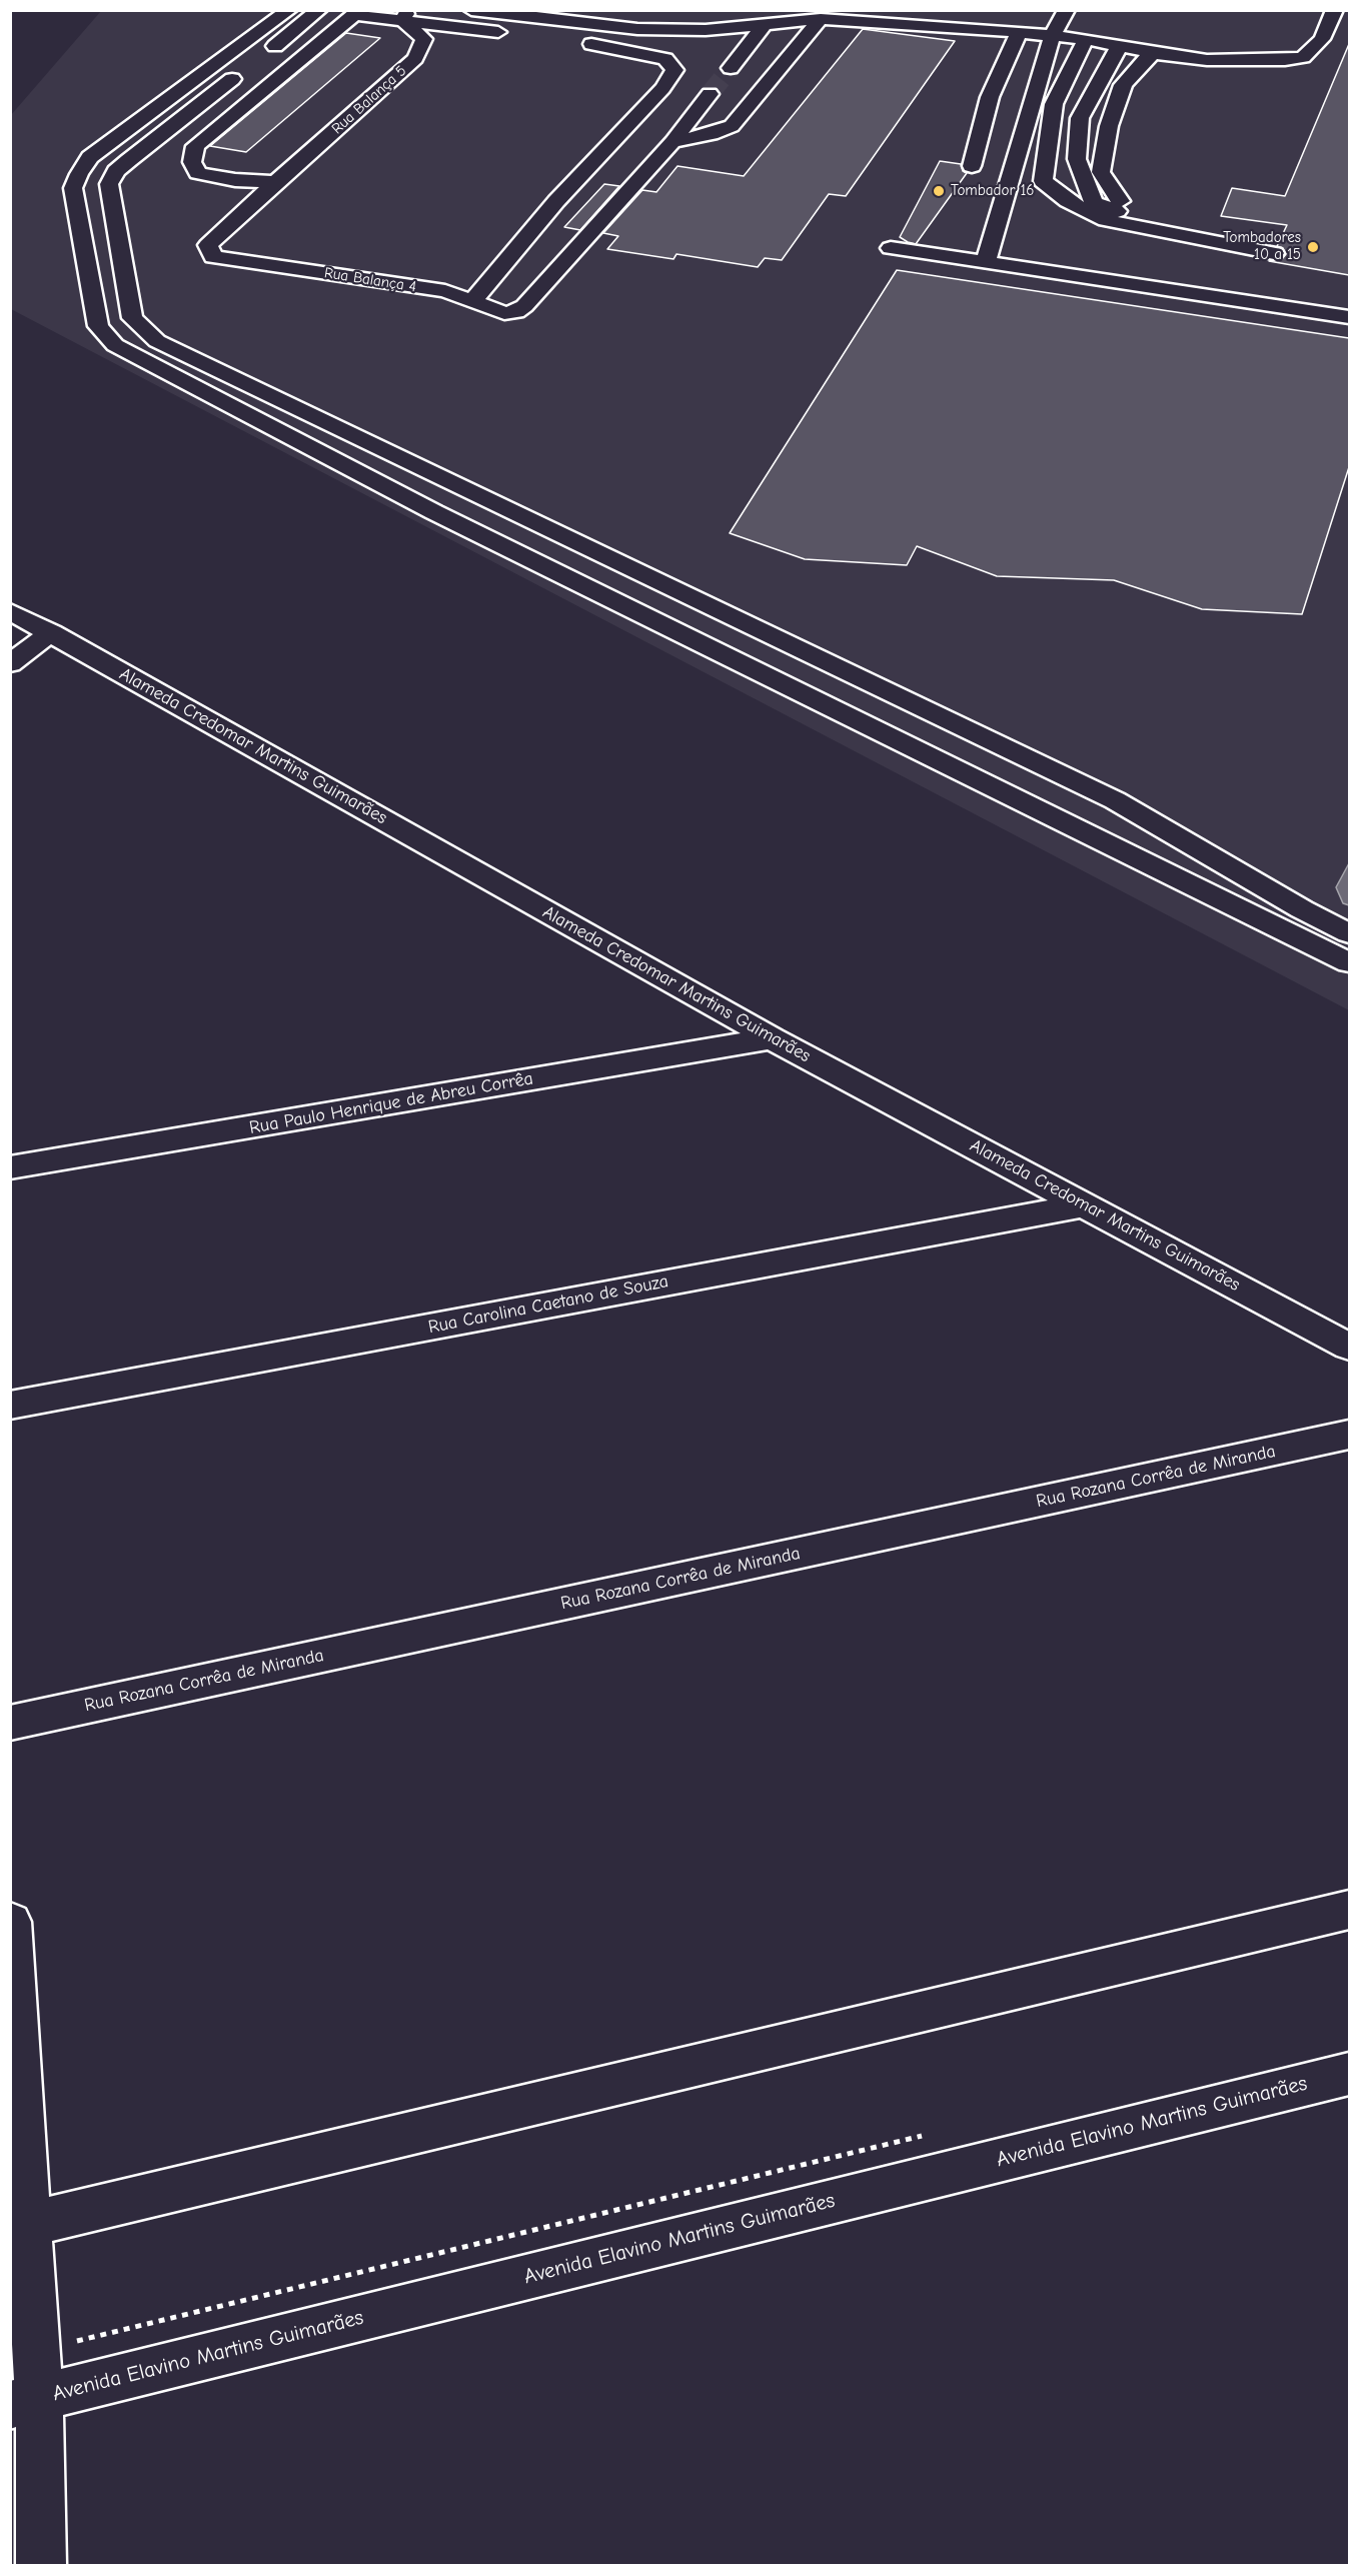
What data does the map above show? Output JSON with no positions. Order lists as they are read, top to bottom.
{
  "streets": {
    "street": [
      "Rua Balança 5",
      "Rua Balança 4",
      "Alameda Credomar Martins Guimarães",
      "Rua Paulo Henrique de Abreu Corrêa",
      "Rua Carolina Caetano de Souza",
      "Rua Rozana Corrêa de Miranda",
      "Avenida Elavino Martins Guimarães"
    ]
  },
  "crossings": [
    ["Rua Balança 5", "Rua Balança 4"],
    ["Alameda Credomar Martins Guimarães", "Rua Paulo Henrique de Abreu Corrêa"],
    ["Alameda Credomar Martins Guimarães", "Rua Carolina Caetano de Souza"]
  ],
  "places": ["Tombador 16", "Tombadores 10 a 15"]
}
